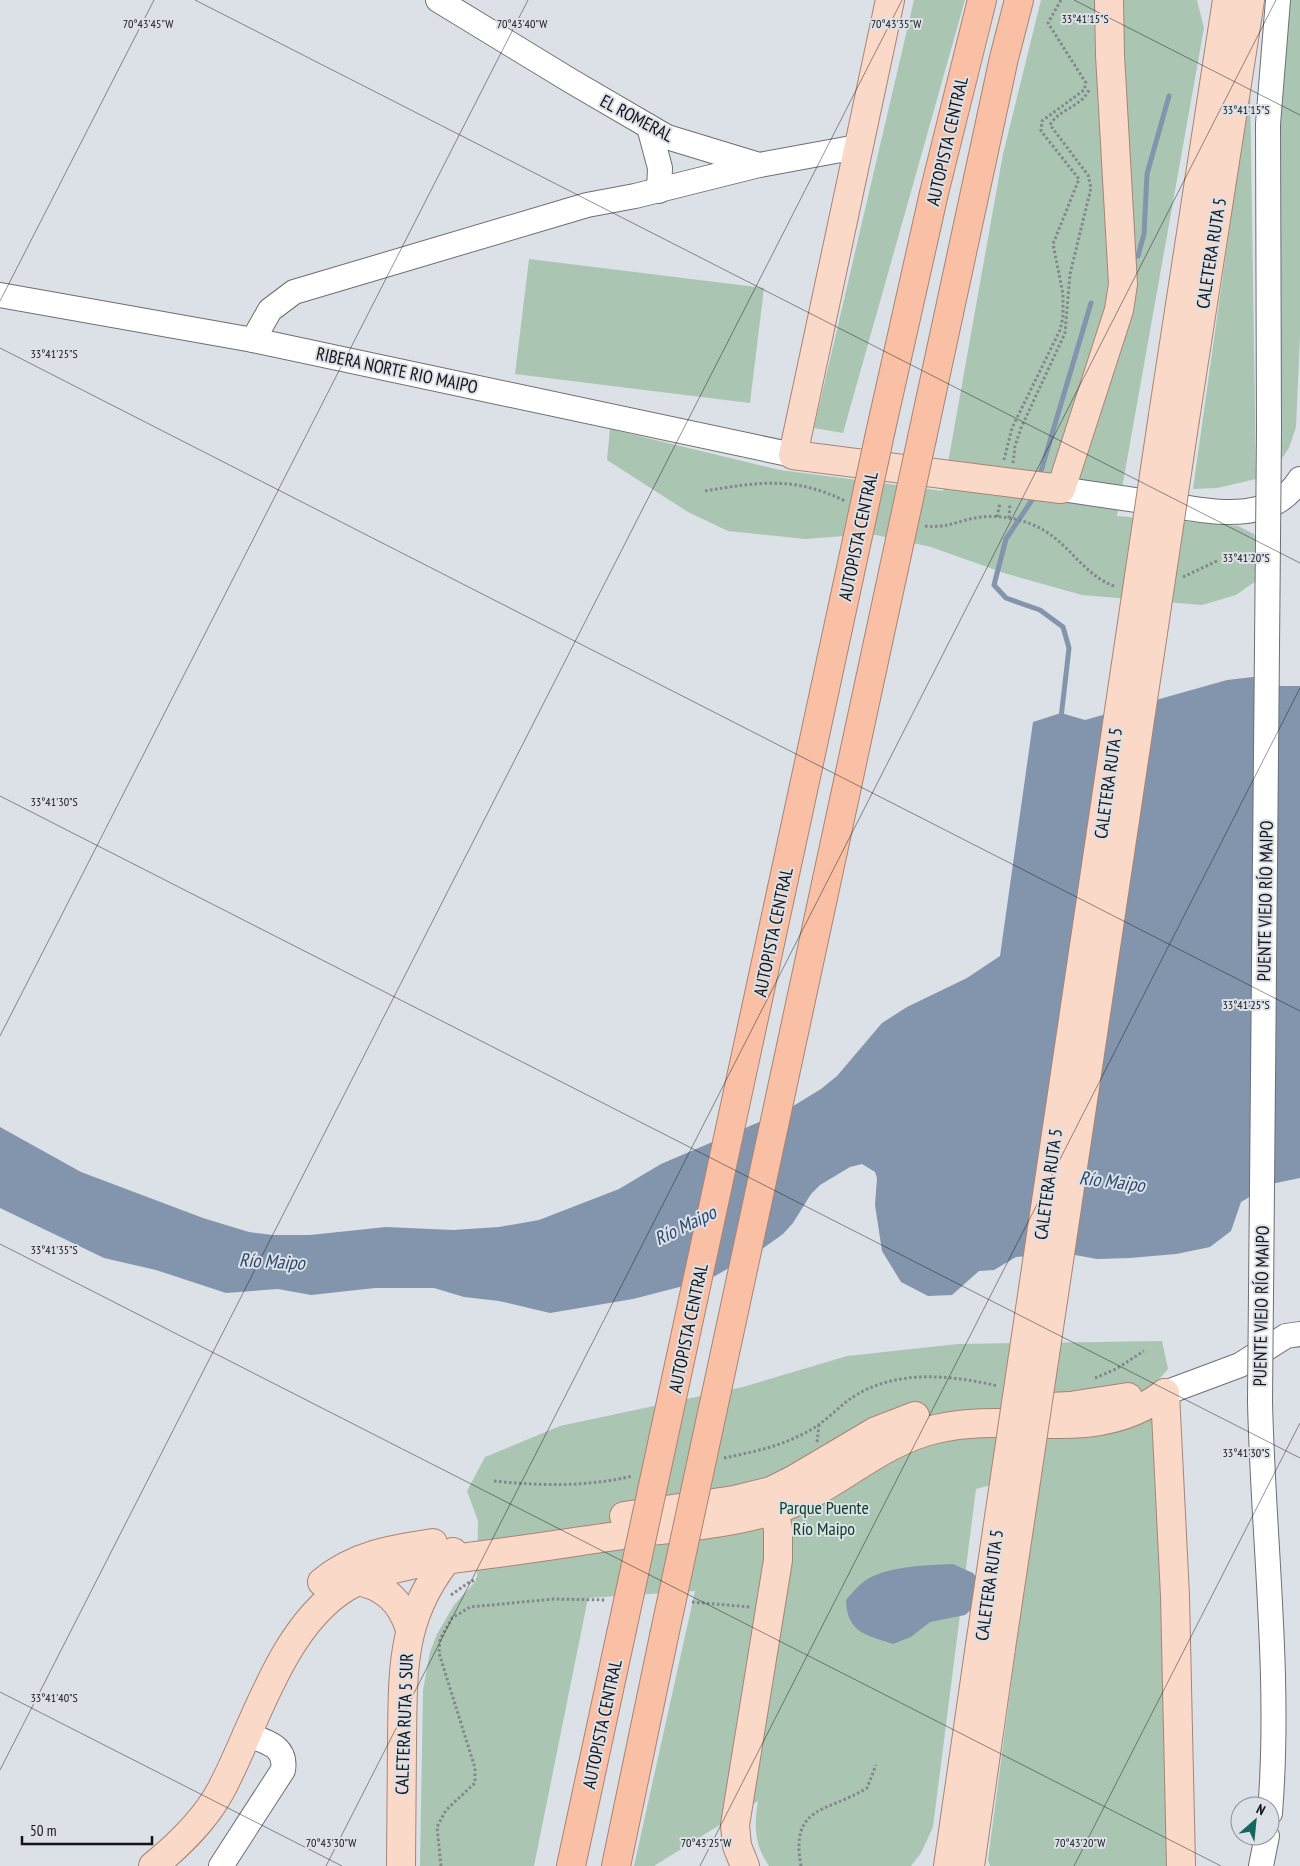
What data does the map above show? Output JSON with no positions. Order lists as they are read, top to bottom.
{
  "streets": {
    "highway": ["AUTOPISTA CENTRAL"],
    "main road": ["CALETERA RUTA 5", "CALETERA RUTA 5 SUR"],
    "street": ["EL ROMERAL", "RIBERA NORTE RIO MAIPO", "PUENTE VIEJO RÍO MAIPO"]
  },
  "water": ["Río Maipo"],
  "parks": ["Parque Puente Río Maipo"],
  "scale_bar": "50 m",
  "north": "top right",
  "coordinates": [
    "33°41'15\"S",
    "70°43'45\"W",
    "70°43'40\"W",
    "70°43'35\"W",
    "33°41'25\"S",
    "33°41'20\"S",
    "33°41'30\"S",
    "33°41'35\"S",
    "33°41'40\"S",
    "70°43'30\"W",
    "70°43'25\"W",
    "70°43'20\"W"
  ]
}
